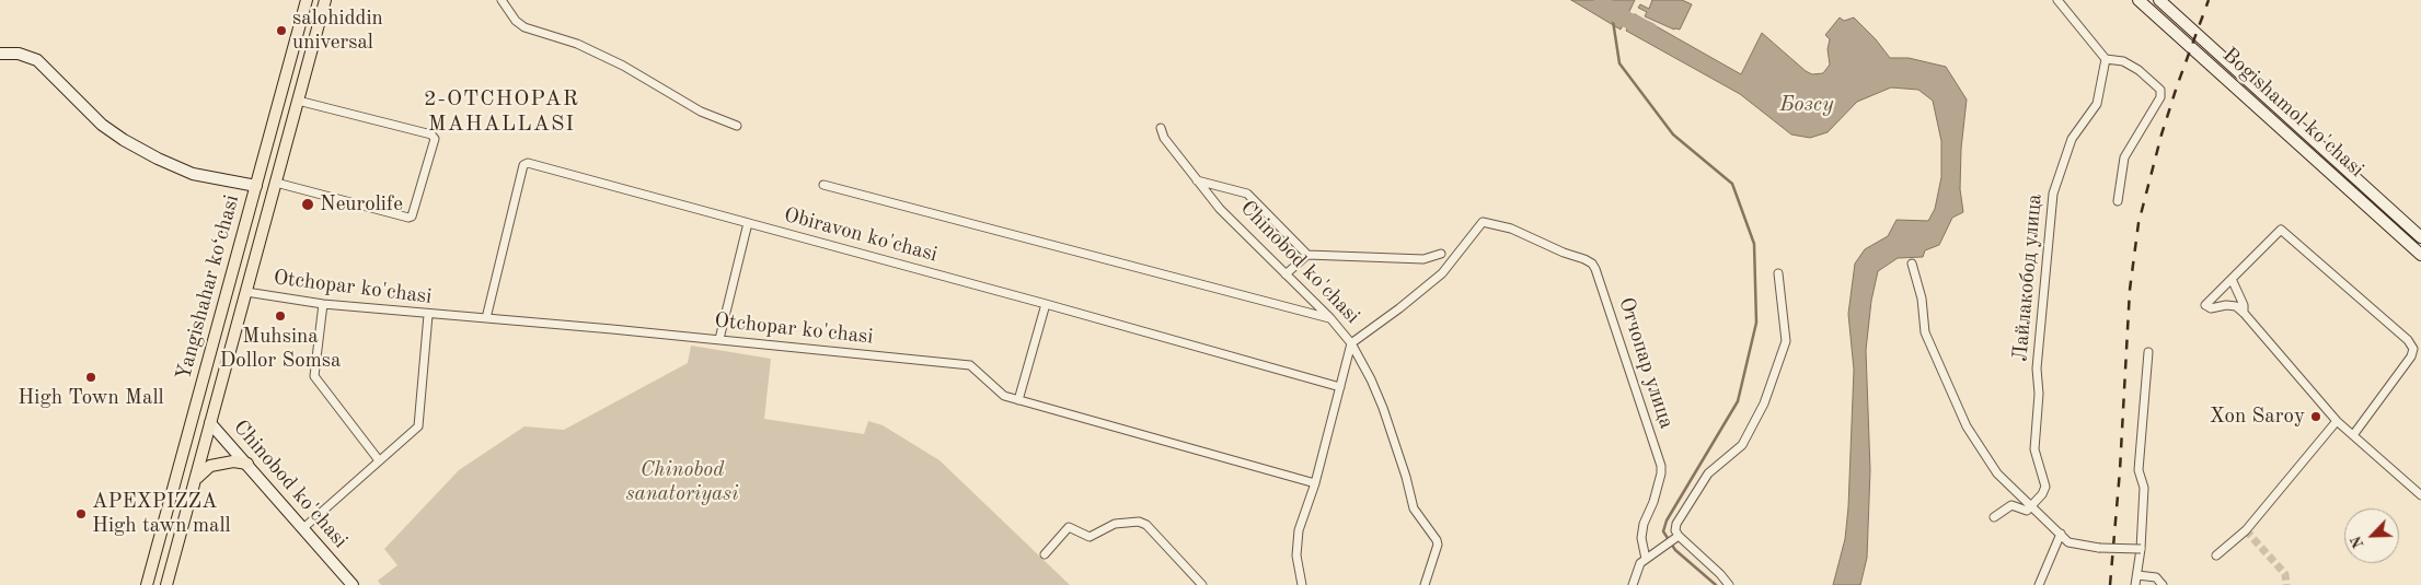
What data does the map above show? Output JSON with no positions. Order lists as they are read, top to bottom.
{
  "streets": {
    "main road": ["Bogishamol ko'chasi", "Chinobod ko'chasi", "Yangishahar ko‘chasi"],
    "street": [
      "Obiravon ko'chasi",
      "Лайлакобод улица",
      "Otchopar ko'chasi",
      "Отчопар улица"
    ]
  },
  "crossings": [
    ["Obiravon ko'chasi", "Otchopar ko'chasi"],
    ["Chinobod ko'chasi", "Yangishahar ko‘chasi"],
    ["Chinobod ko'chasi", "Отчопар улица"],
    ["Yangishahar ko‘chasi", "Otchopar ko'chasi"]
  ],
  "districts": ["2-OTCHOPAR MAHALLASI"],
  "water": ["Бозсу"],
  "parks": ["Chinobod sanatoriyasi"],
  "places": [
    "salohiddin universal",
    "Neurolife",
    "Muhsina Dollor Somsa",
    "High Town Mall",
    "Xon Saroy",
    "APEXPIZZA High tawn mall"
  ],
  "north": "bottom left"
}
